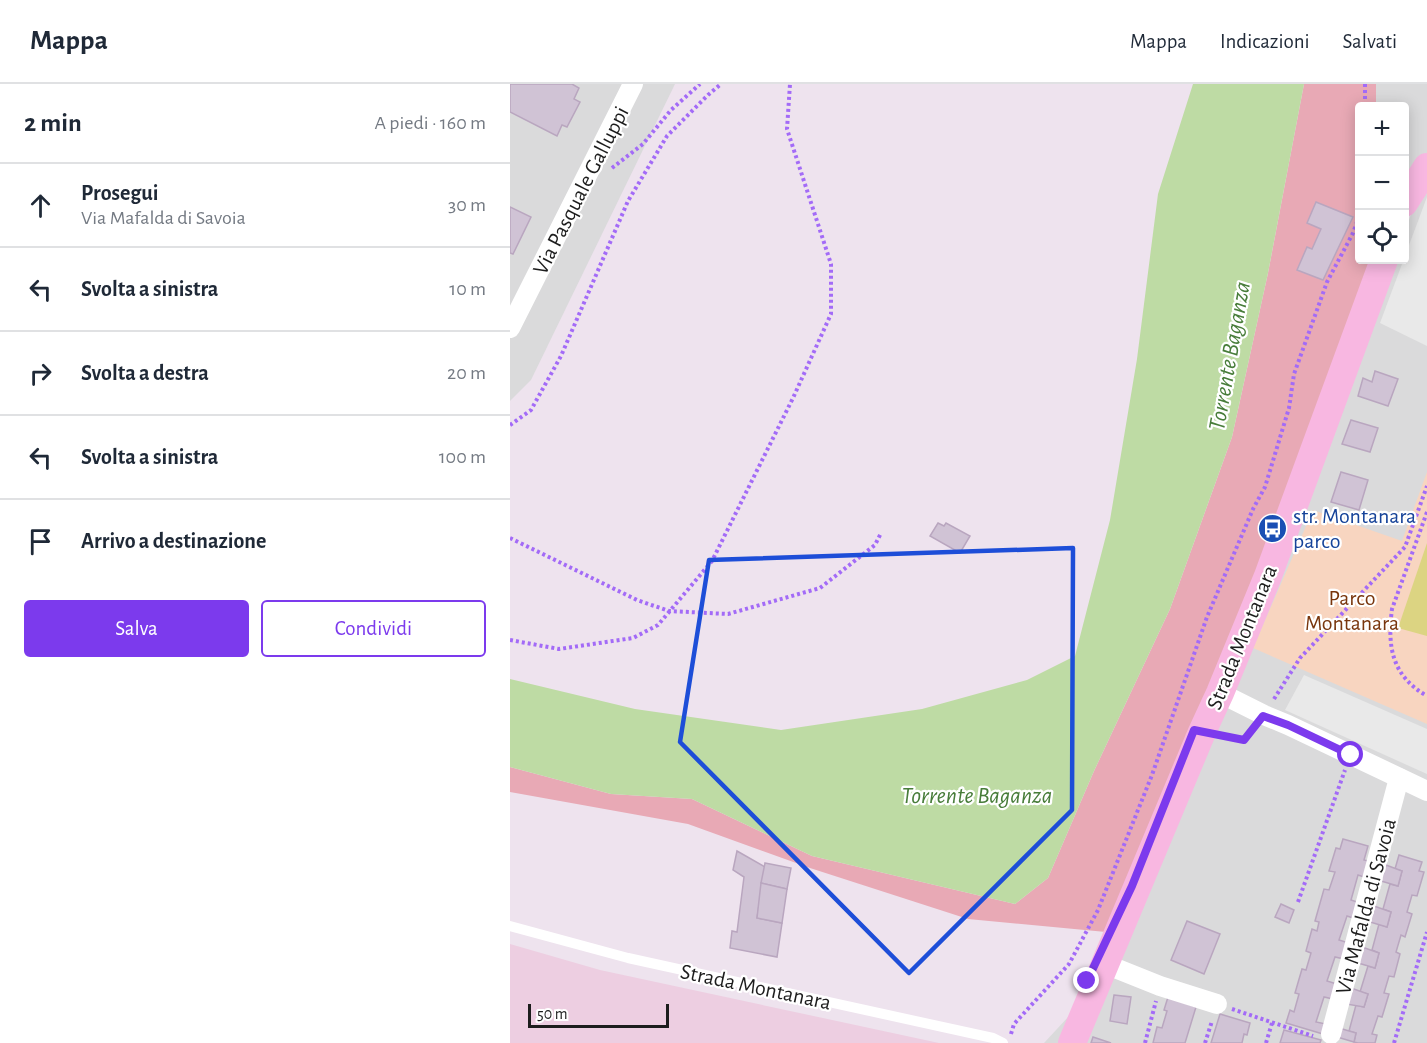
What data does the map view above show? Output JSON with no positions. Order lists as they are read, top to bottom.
{
  "streets": {
    "street": ["Via Pasquale Galluppi", "Strada Montanara", "Via Mafalda di Savoia"]
  },
  "water": ["Torrente Baganza"],
  "parks": ["Parco Montanara"],
  "places": {
    "bus stop": ["str. Montanara parco"]
  },
  "scale_bar": "50 m",
  "page": {
    "header": "Mappa",
    "nav": ["Mappa", "Indicazioni", "Salvati"],
    "heading": ["2 min", "A piedi · 160 m"],
    "map_buttons": ["+", "−"],
    "list": [
      ["Prosegui", "Via Mafalda di Savoia", "30 m"],
      ["Svolta a sinistra", "10 m"],
      ["Svolta a destra", "20 m"],
      ["Svolta a sinistra", "100 m"],
      "Arrivo a destinazione"
    ],
    "buttons": ["Salva", "Condividi"],
    "scale": "50 m"
  }
}
